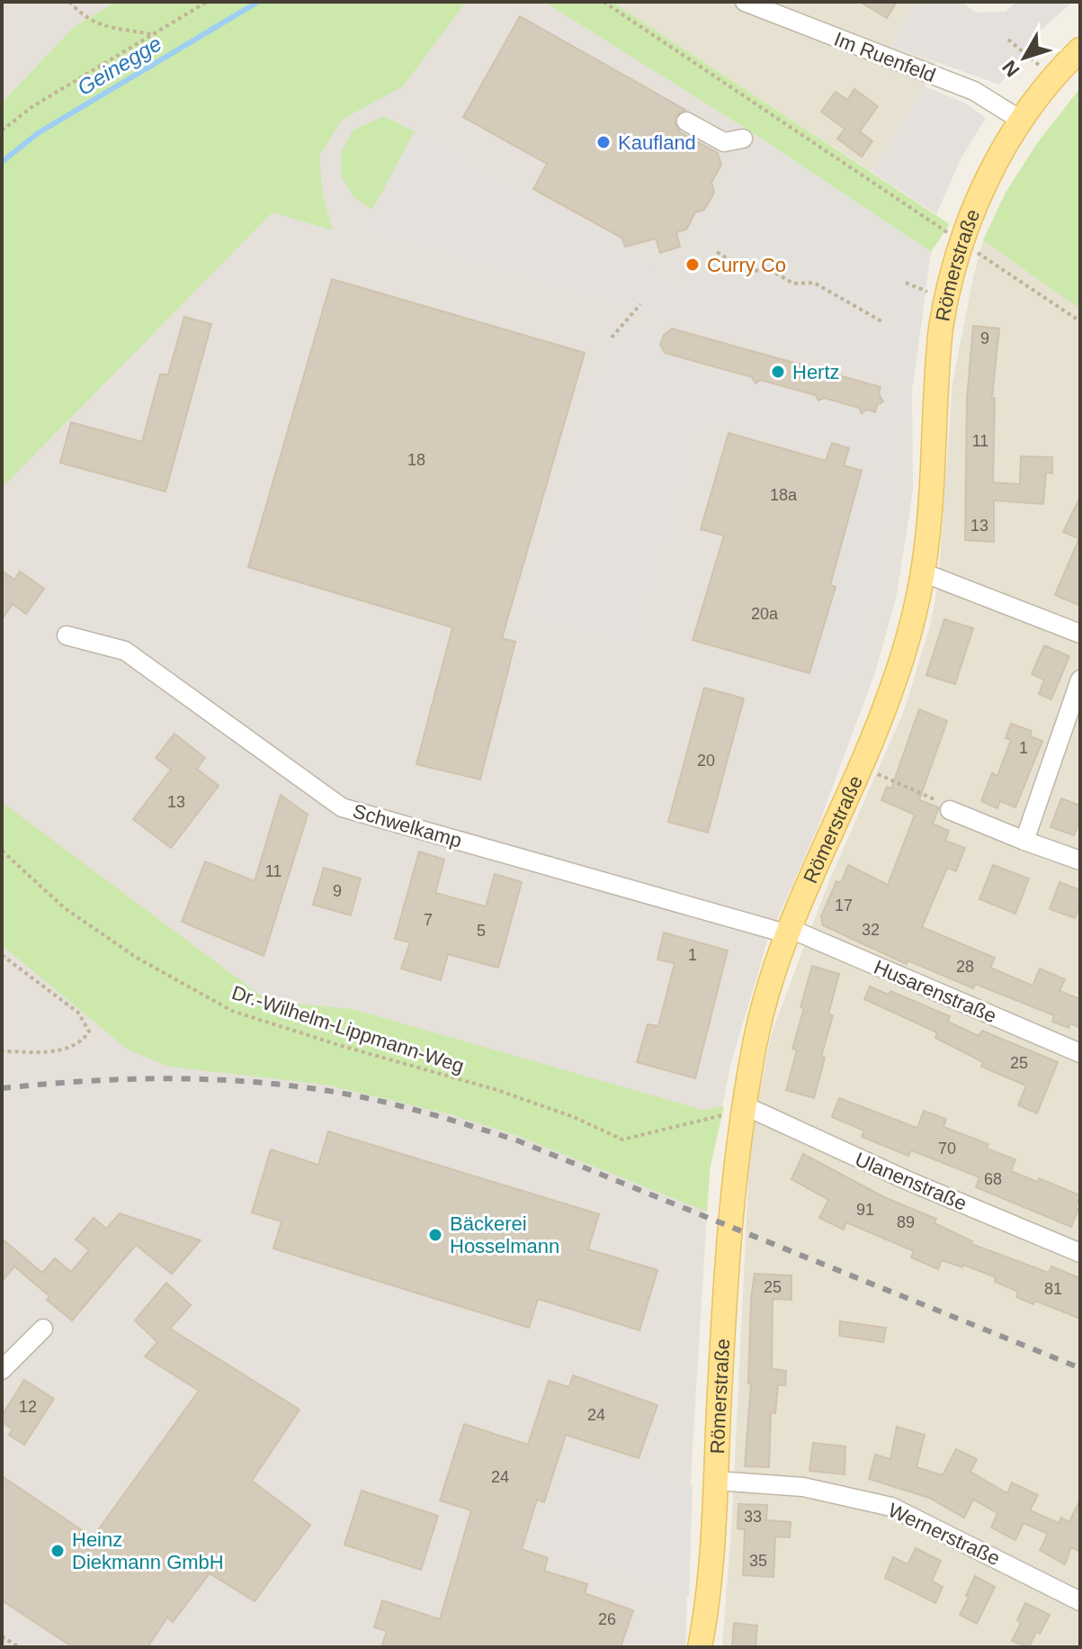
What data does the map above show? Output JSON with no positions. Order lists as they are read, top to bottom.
{
  "streets": {
    "main road": ["Römerstraße"],
    "street": [
      "Im Ruenfeld",
      "Schwelkamp",
      "Husarenstraße",
      "Ulanenstraße",
      "Wernerstraße"
    ],
    "path": ["Dr.-Wilhelm-Lippmann-Weg"]
  },
  "crossings": [
    ["Im Ruenfeld", "Römerstraße"],
    ["Römerstraße", "Schwelkamp"],
    ["Römerstraße", "Husarenstraße"],
    ["Römerstraße", "Ulanenstraße"],
    ["Römerstraße", "Wernerstraße"],
    ["Schwelkamp", "Husarenstraße"]
  ],
  "water": ["Geinegge"],
  "places": [
    "Kaufland",
    "Curry Co",
    "Hertz",
    "Bäckerei Hosselmann",
    "Heinz Diekmann GmbH"
  ],
  "house_numbers": [
    "9",
    "11",
    "18",
    "18a",
    "13",
    "20a",
    "1",
    "20",
    "13",
    "11",
    "9",
    "17",
    "7",
    "32",
    "5",
    "1",
    "28",
    "25",
    "70",
    "68",
    "91",
    "89",
    "25",
    "81",
    "12",
    "24",
    "24",
    "33",
    "35",
    "26"
  ],
  "north": "bottom left"
}
